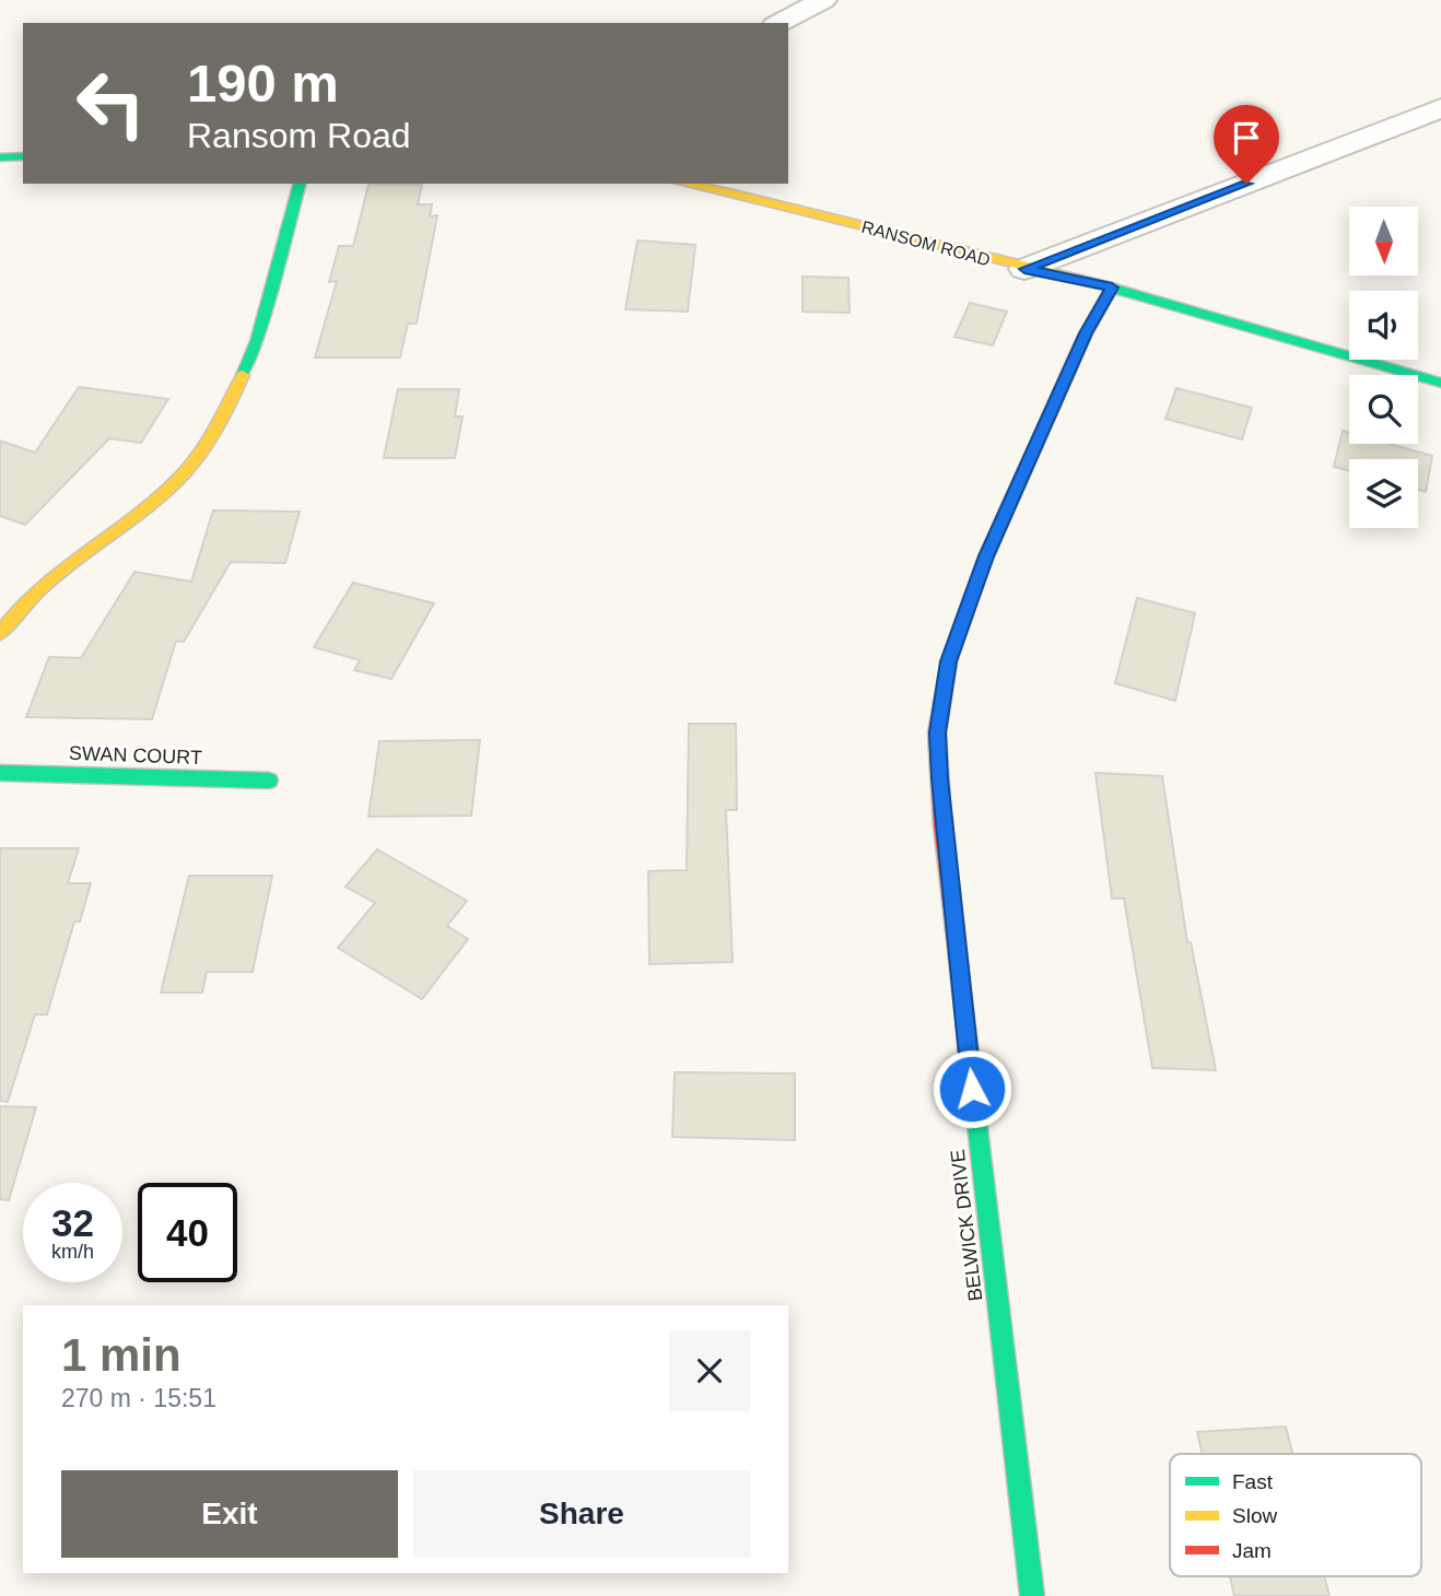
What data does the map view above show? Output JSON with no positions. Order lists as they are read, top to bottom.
{
  "streets": {
    "street": ["RANSOM ROAD", "SWAN COURT", "BELWICK DRIVE"]
  },
  "crossings": [
    ["RANSOM ROAD", "BELWICK DRIVE"]
  ],
  "legend": ["Fast", "Slow", "Jam"],
  "north": "bottom",
  "page": {
    "turn": ["190 m", "Ransom Road"],
    "speed": "32 km/h",
    "limit": "40",
    "heading": ["1 min", "270 m · 15:51"],
    "buttons": ["Exit", "Share"]
  }
}
